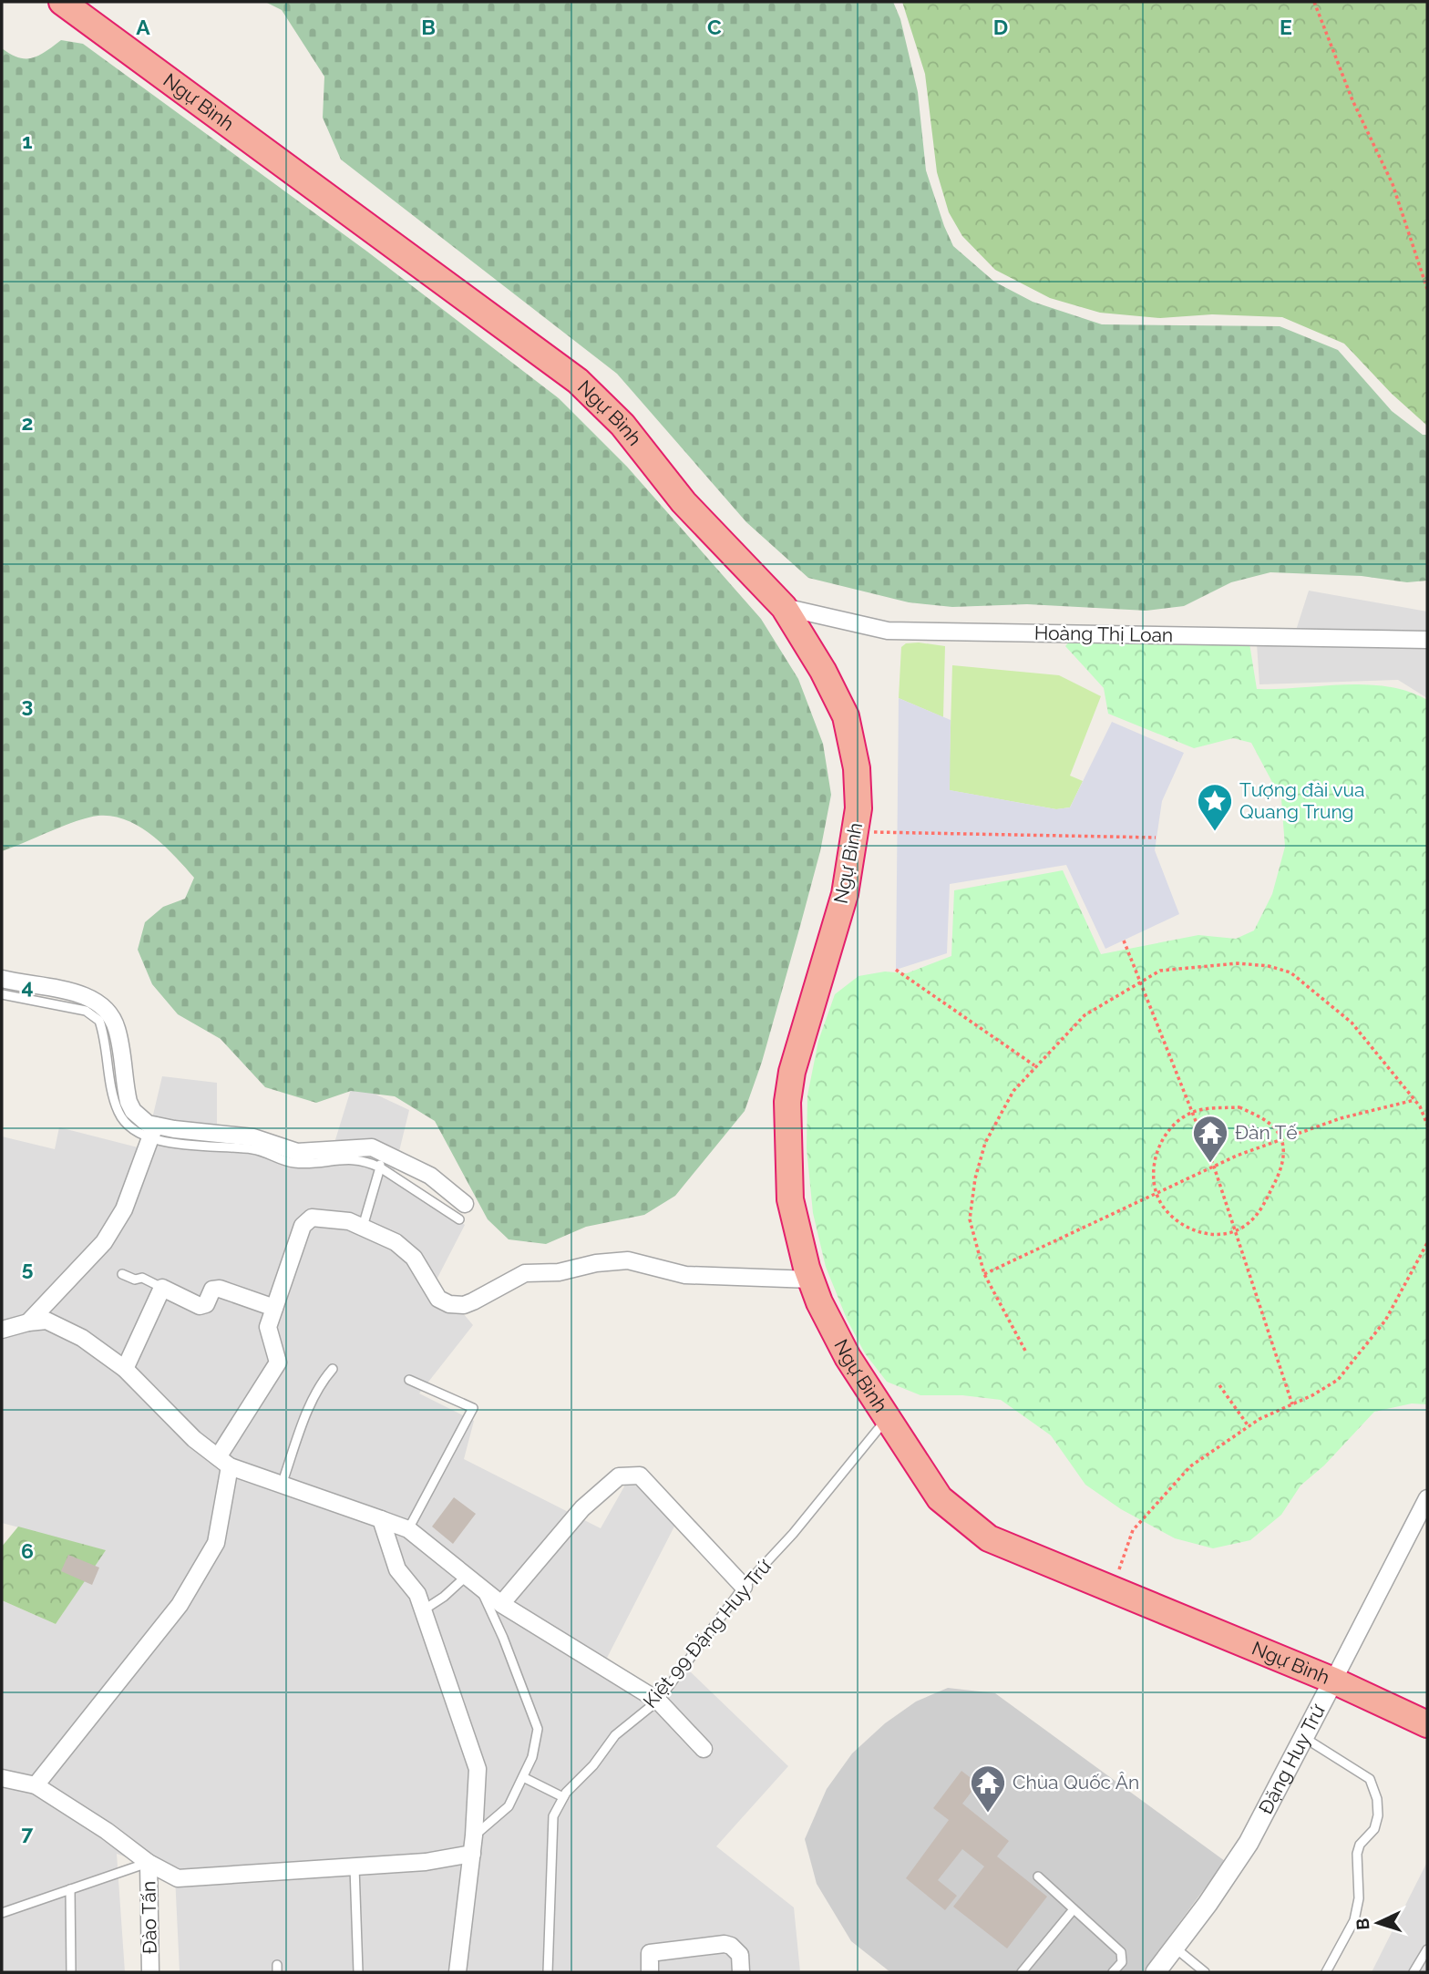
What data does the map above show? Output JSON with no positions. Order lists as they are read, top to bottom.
{
  "streets": {
    "highway": ["Ngự Bình"],
    "street": ["Hoàng Thị Loan", "Đặng Huy Trứ", "Đào Tấn"],
    "lane": ["Kiệt 99 Đặng Huy Trứ"]
  },
  "crossings": [
    ["Ngự Bình", "Hoàng Thị Loan"],
    ["Ngự Bình", "Kiệt 99 Đặng Huy Trứ"],
    ["Ngự Bình", "Đặng Huy Trứ"]
  ],
  "places": {
    "place": ["Tượng đài vua Quang Trung"],
    "temple": ["Đàn Tế", "Chùa Quốc Ân"]
  },
  "north": "left",
  "grid": {
    "columns": [
      "A",
      "B",
      "C",
      "D",
      "E"
    ],
    "rows": [
      "1",
      "2",
      "3",
      "4",
      "5",
      "6",
      "7"
    ]
  }
}
